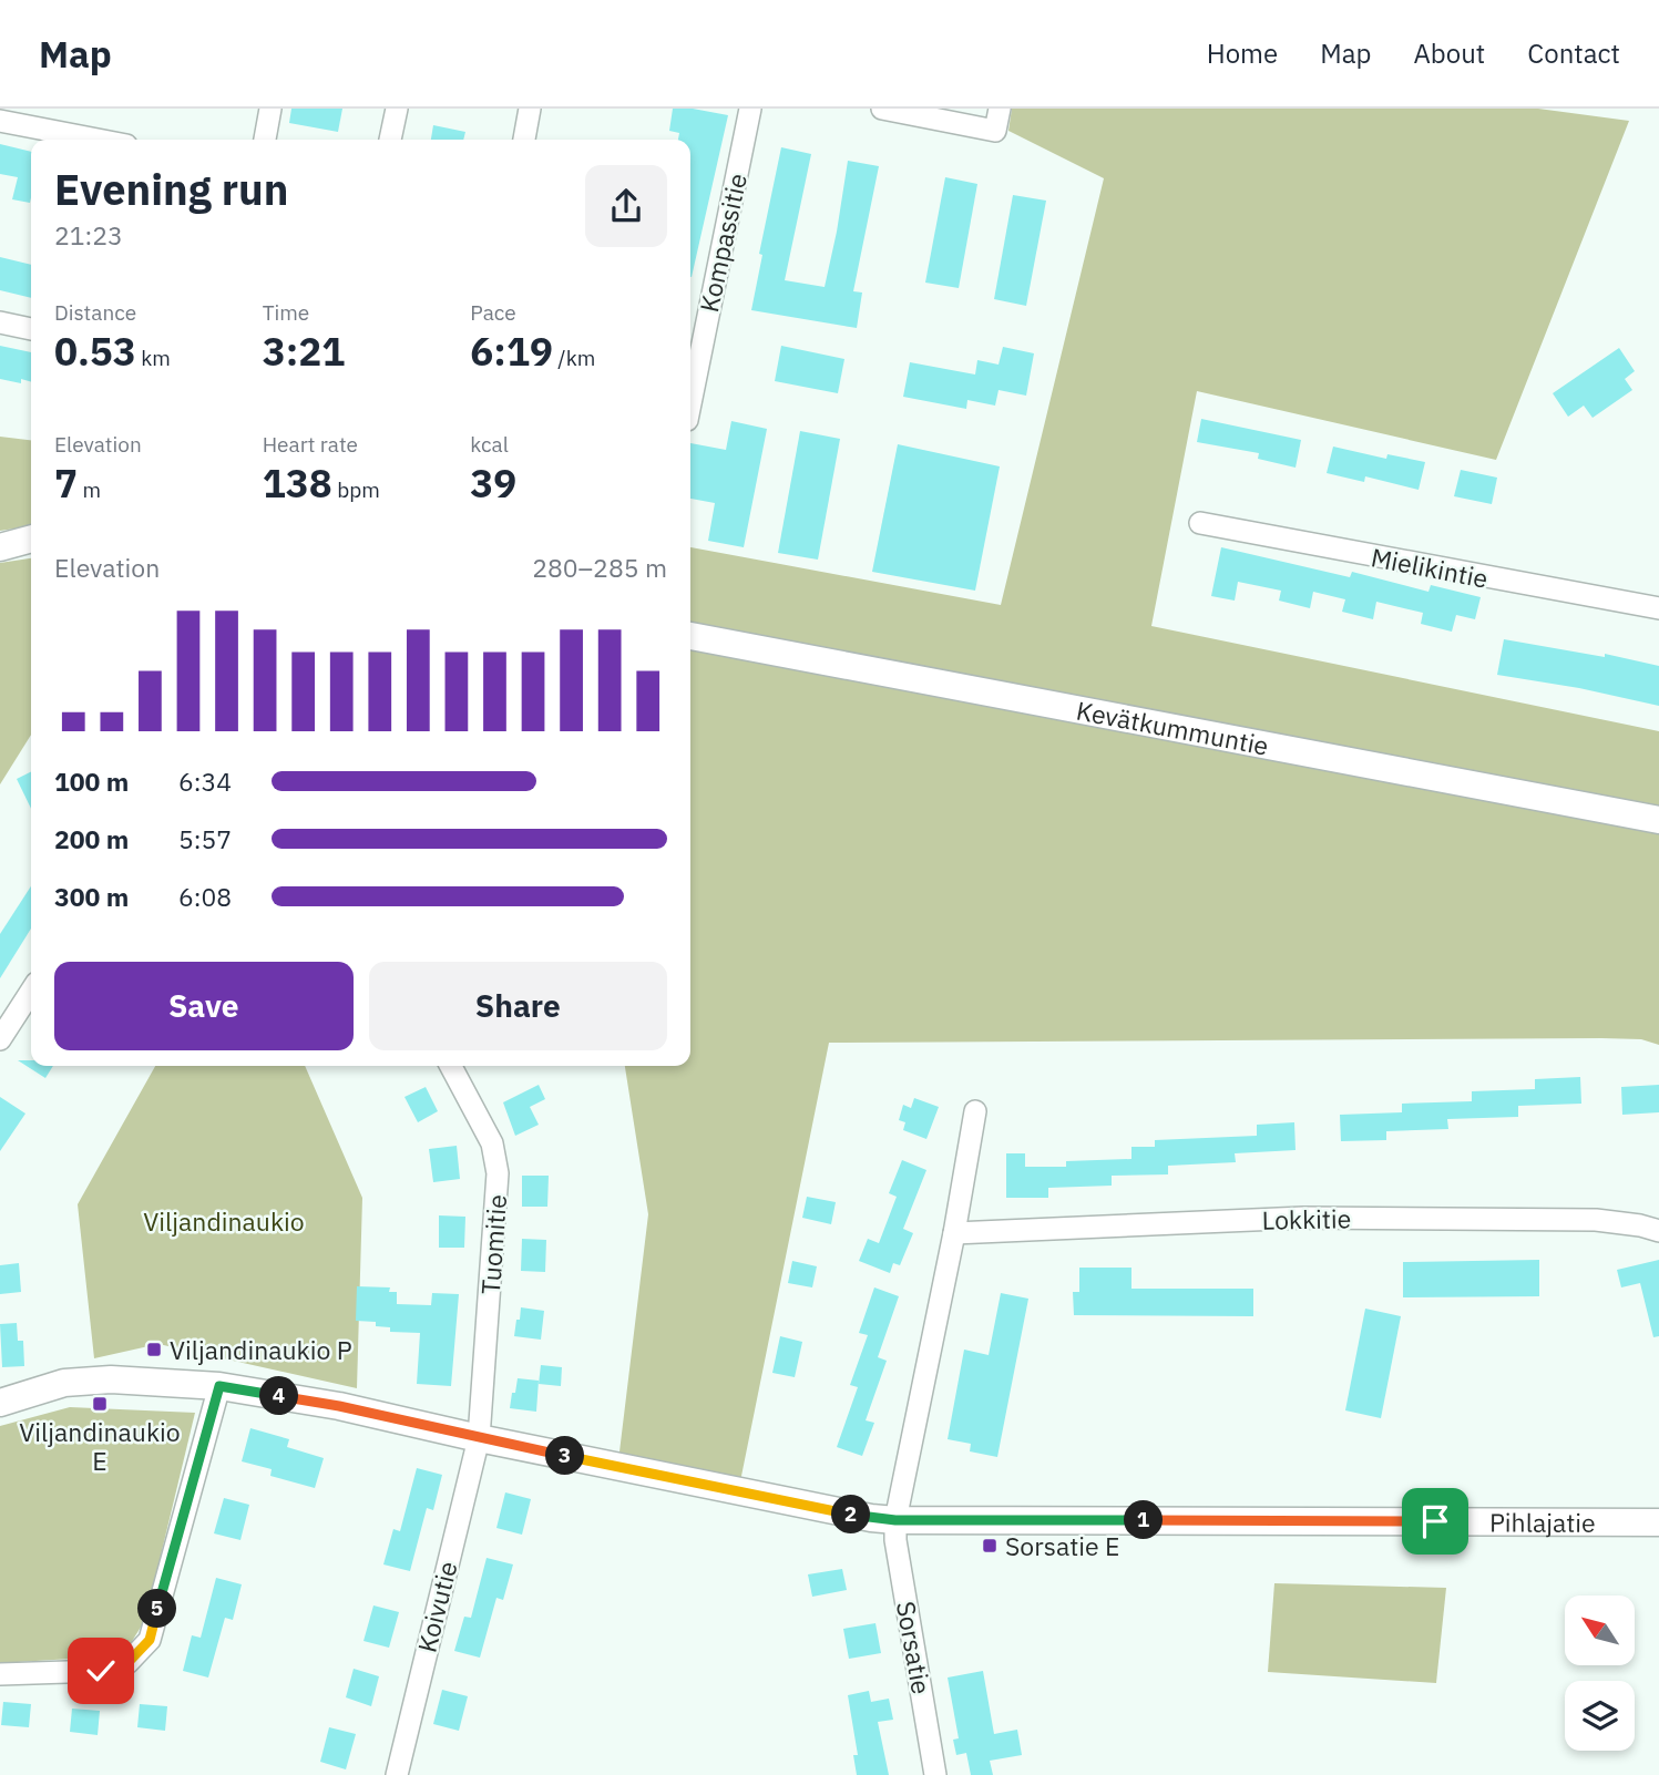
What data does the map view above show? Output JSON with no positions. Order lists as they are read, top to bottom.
{
  "streets": {
    "street": [
      "Kompassitie",
      "Mielikintie",
      "Kevätkummuntie",
      "Lokkitie",
      "Tuomitie",
      "Pihlajatie",
      "Koivutie",
      "Sorsatie"
    ]
  },
  "crossings": [
    ["Tuomitie", "Pihlajatie"],
    ["Tuomitie", "Koivutie"],
    ["Pihlajatie", "Koivutie"],
    ["Pihlajatie", "Sorsatie"]
  ],
  "parks": ["Viljandinaukio"],
  "places": {
    "transit": ["Viljandinaukio P", "Viljandinaukio E", "Sorsatie E"]
  },
  "north": "top left",
  "page": {
    "header": "Map",
    "nav": [
      "Home",
      "Map",
      "About",
      "Contact"
    ],
    "heading": ["Evening run", "21:23"],
    "stats": [
      ["Distance", "0.53 km"],
      ["Time", "3:21"],
      ["Pace", "6:19 /km"],
      ["Elevation", "7 m"],
      ["Heart rate", "138 bpm"],
      ["kcal", "39"]
    ],
    "chart": ["Elevation", "280–285 m"],
    "list": [
      {
        "name": "100 m",
        "note": "6:34"
      },
      {
        "name": "200 m",
        "note": "5:57"
      },
      {
        "name": "300 m",
        "note": "6:08"
      }
    ],
    "buttons": ["Save", "Share"],
    "pins": [
      "4",
      "3",
      "2",
      "1",
      "5"
    ]
  }
}
